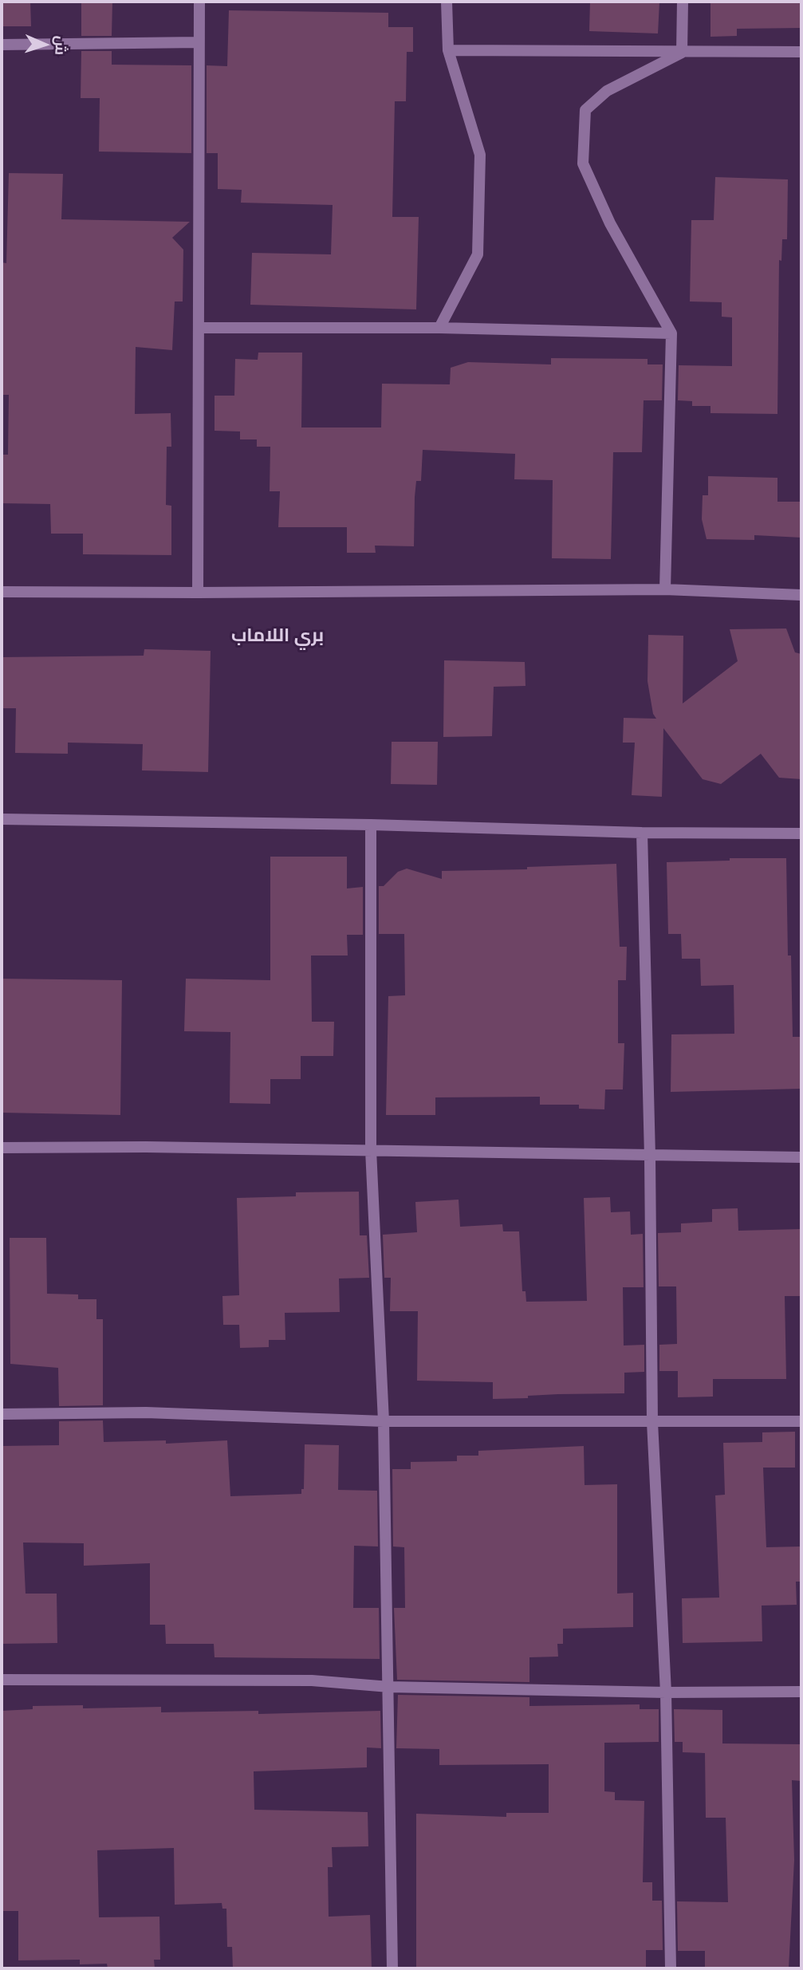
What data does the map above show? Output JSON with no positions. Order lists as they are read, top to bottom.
{
  "districts": ["بري اللاماب"],
  "north": "right"
}
